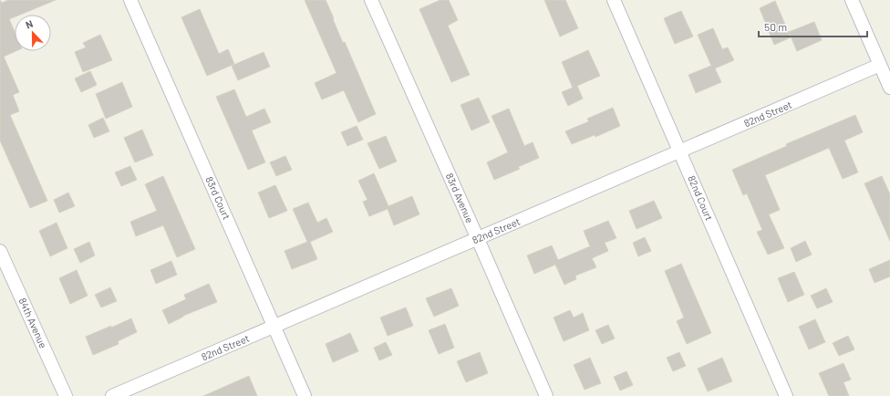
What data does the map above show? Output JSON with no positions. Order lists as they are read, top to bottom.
{
  "streets": {
    "street": [
      "82nd Street",
      "83rd Court",
      "83rd Avenue",
      "82nd Court",
      "84th Avenue"
    ]
  },
  "crossings": [
    ["82nd Street", "83rd Court"],
    ["82nd Street", "83rd Avenue"],
    ["82nd Street", "82nd Court"]
  ],
  "scale_bar": "50 m",
  "north": "top"
}
